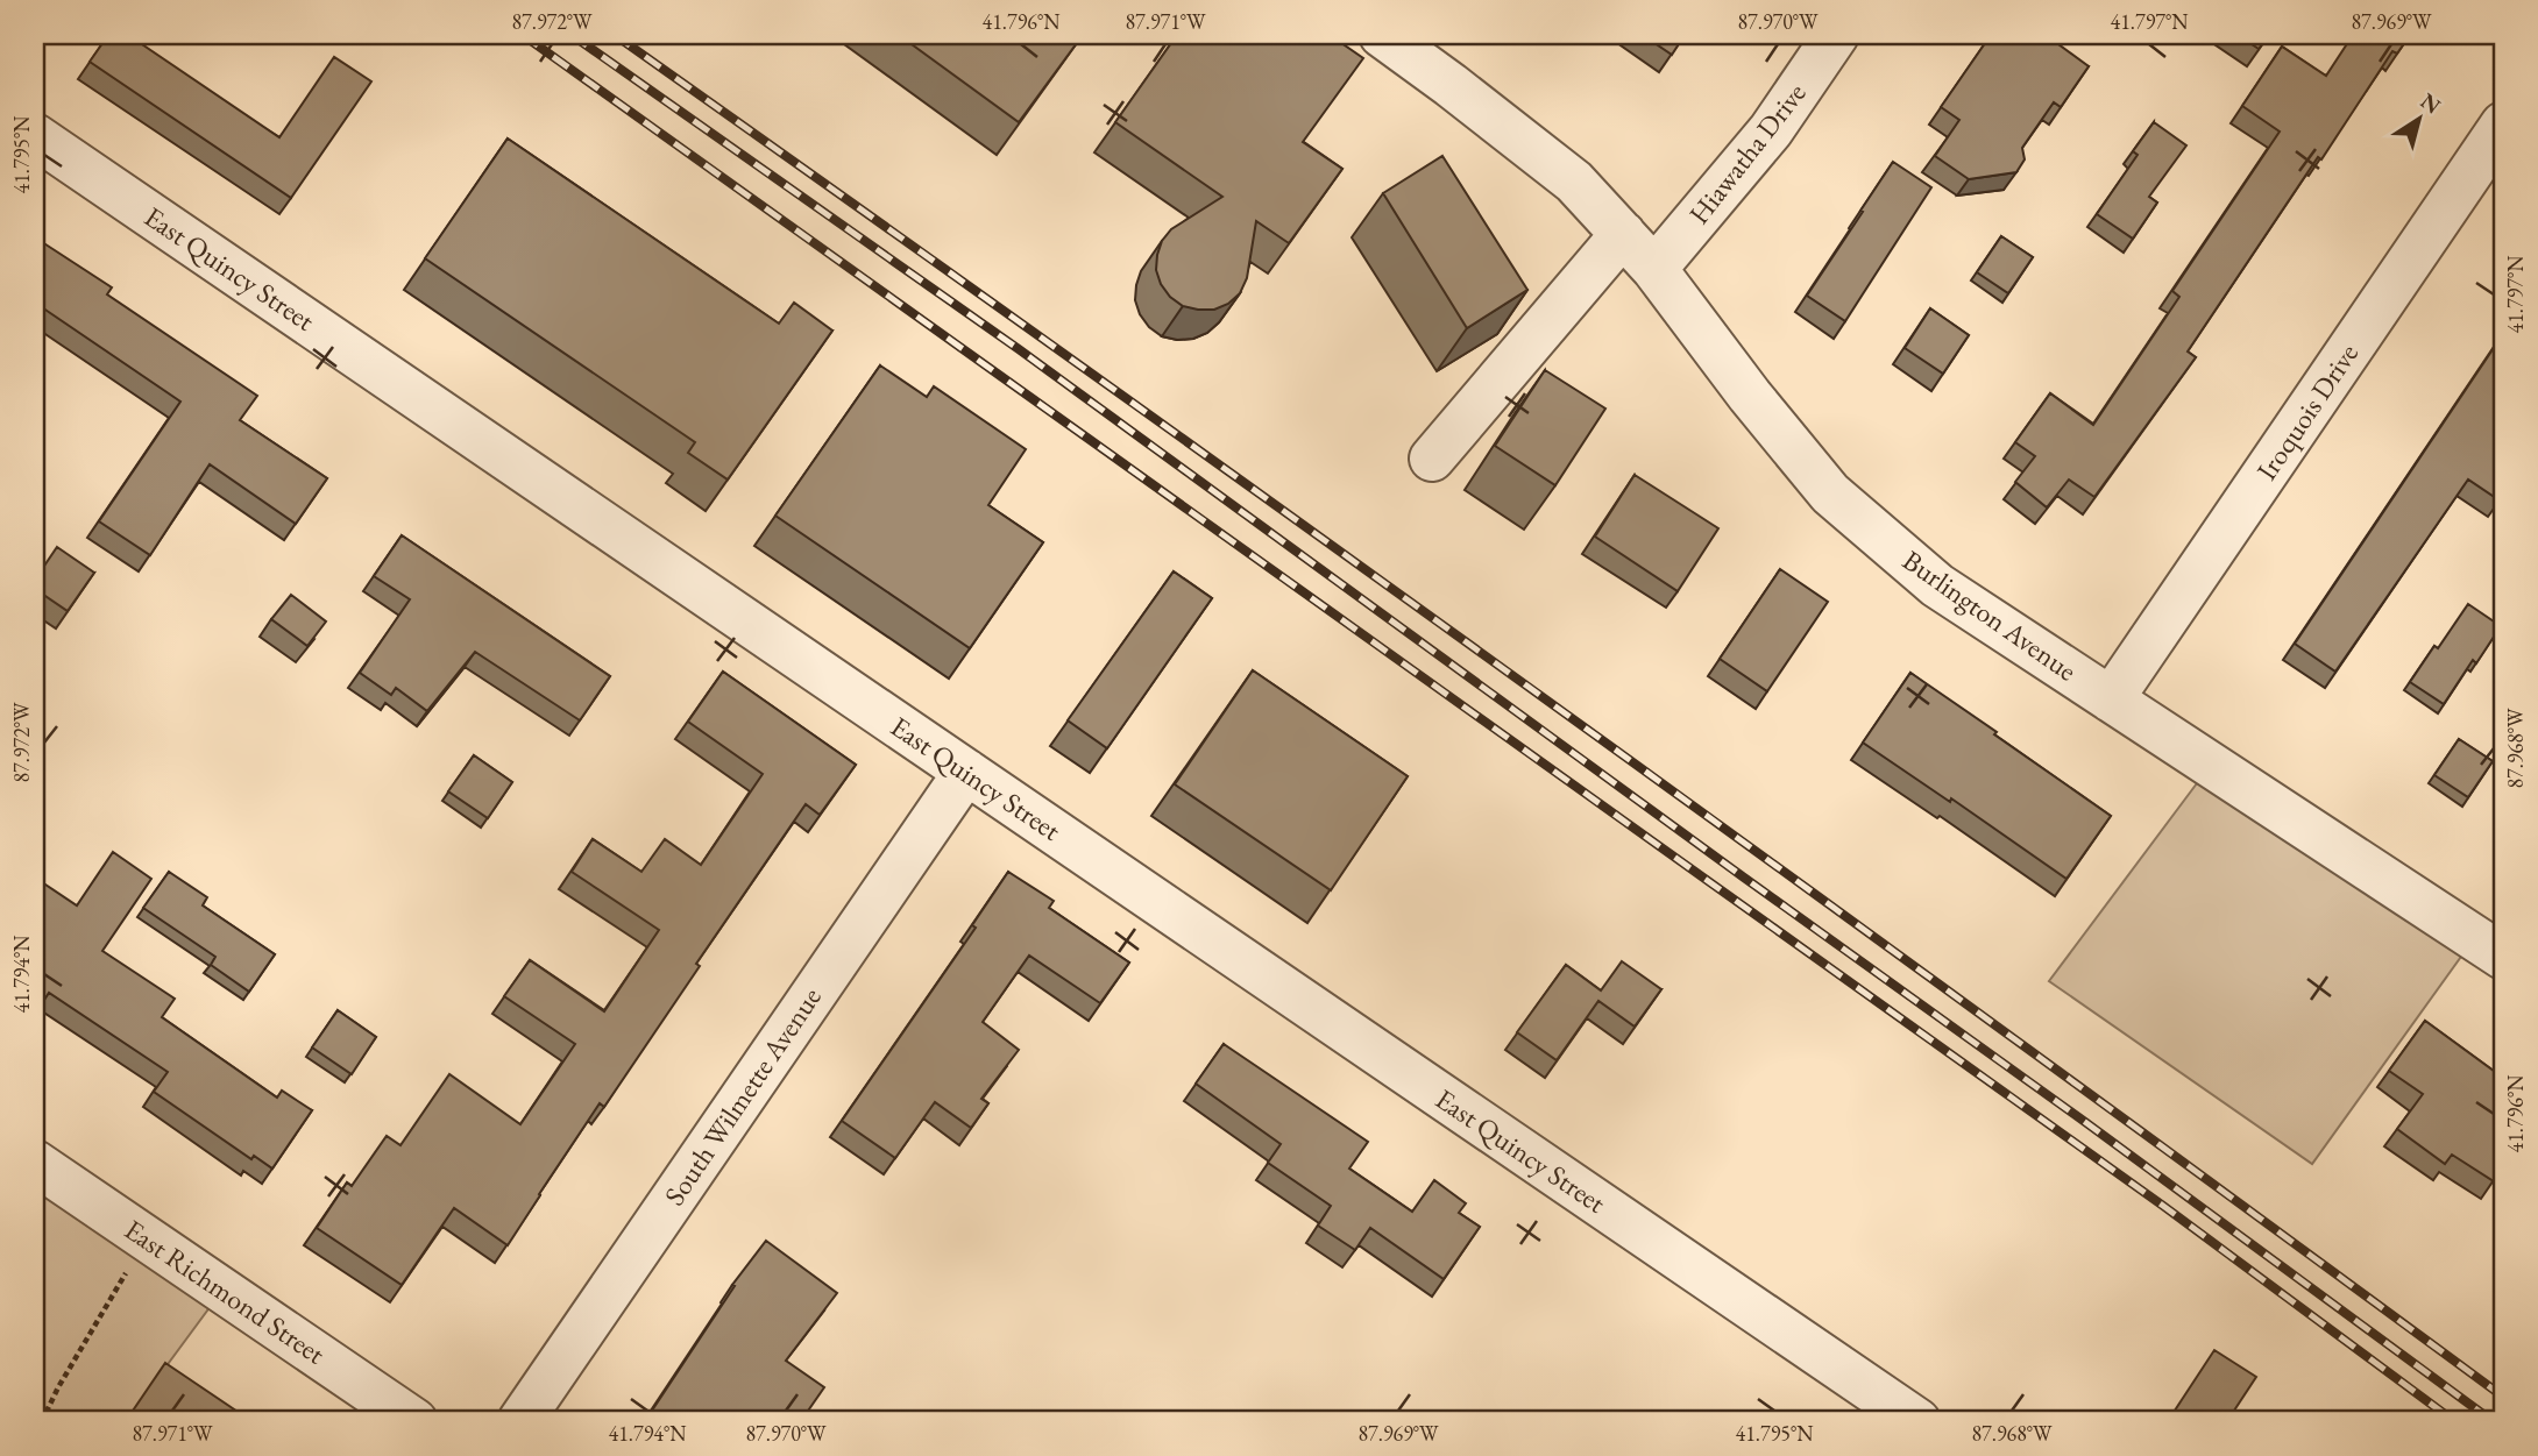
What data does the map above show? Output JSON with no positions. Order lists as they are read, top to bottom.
{
  "streets": {
    "street": [
      "Hiawatha Drive",
      "East Quincy Street",
      "Iroquois Drive",
      "Burlington Avenue",
      "South Wilmette Avenue",
      "East Richmond Street"
    ]
  },
  "crossings": [
    ["Hiawatha Drive", "Burlington Avenue"],
    ["East Quincy Street", "South Wilmette Avenue"],
    ["Iroquois Drive", "Burlington Avenue"]
  ],
  "north": "top right",
  "coordinates": [
    "87.972°W",
    "41.796°N",
    "87.971°W",
    "87.970°W",
    "41.797°N",
    "87.969°W",
    "41.795°N",
    "87.968°W",
    "41.794°N"
  ]
}
